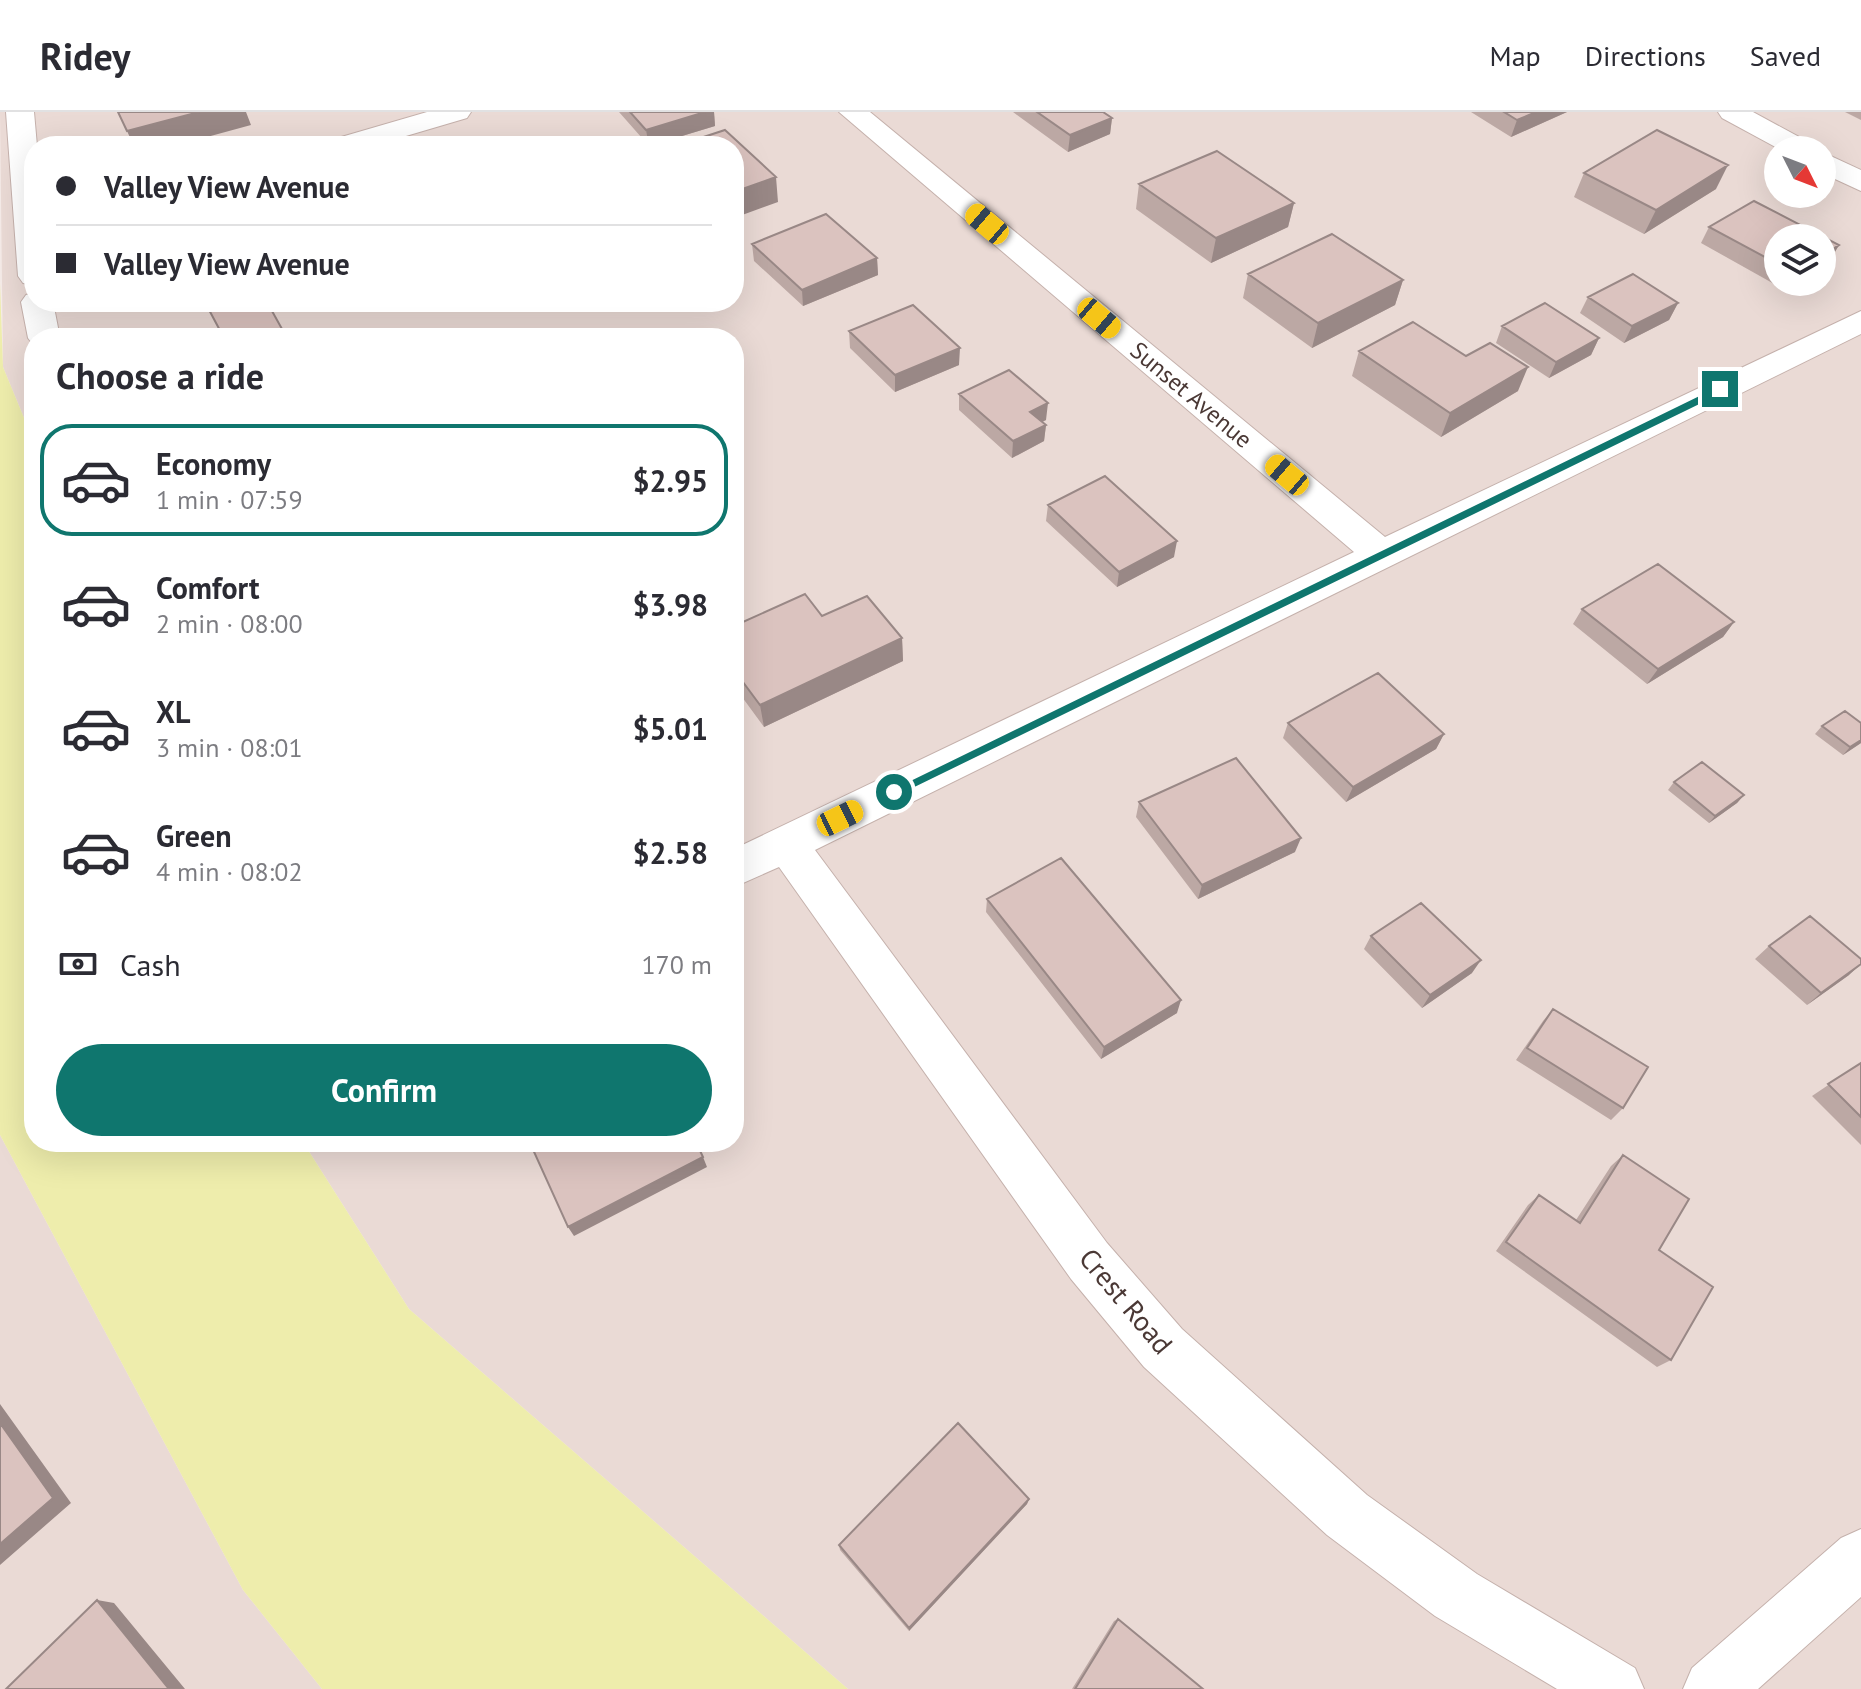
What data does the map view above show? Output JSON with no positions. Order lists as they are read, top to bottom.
{
  "streets": {
    "street": ["Sunset Avenue", "Crest Road"]
  },
  "north": "bottom right",
  "page": {
    "header": "Ridey",
    "nav": ["Map", "Directions", "Saved"],
    "banner": ["Valley View Avenue", "Valley View Avenue"],
    "heading": "Choose a ride",
    "list": [
      {
        "name": "Economy",
        "note": "1 min · 07:59",
        "value": "$2.95"
      },
      {
        "name": "Comfort",
        "note": "2 min · 08:00",
        "value": "$3.98"
      },
      {
        "name": "XL",
        "note": "3 min · 08:01",
        "value": "$5.01"
      },
      {
        "name": "Green",
        "note": "4 min · 08:02",
        "value": "$2.58"
      }
    ],
    "pay": ["Cash", "170 m"],
    "buttons": "Confirm"
  }
}
